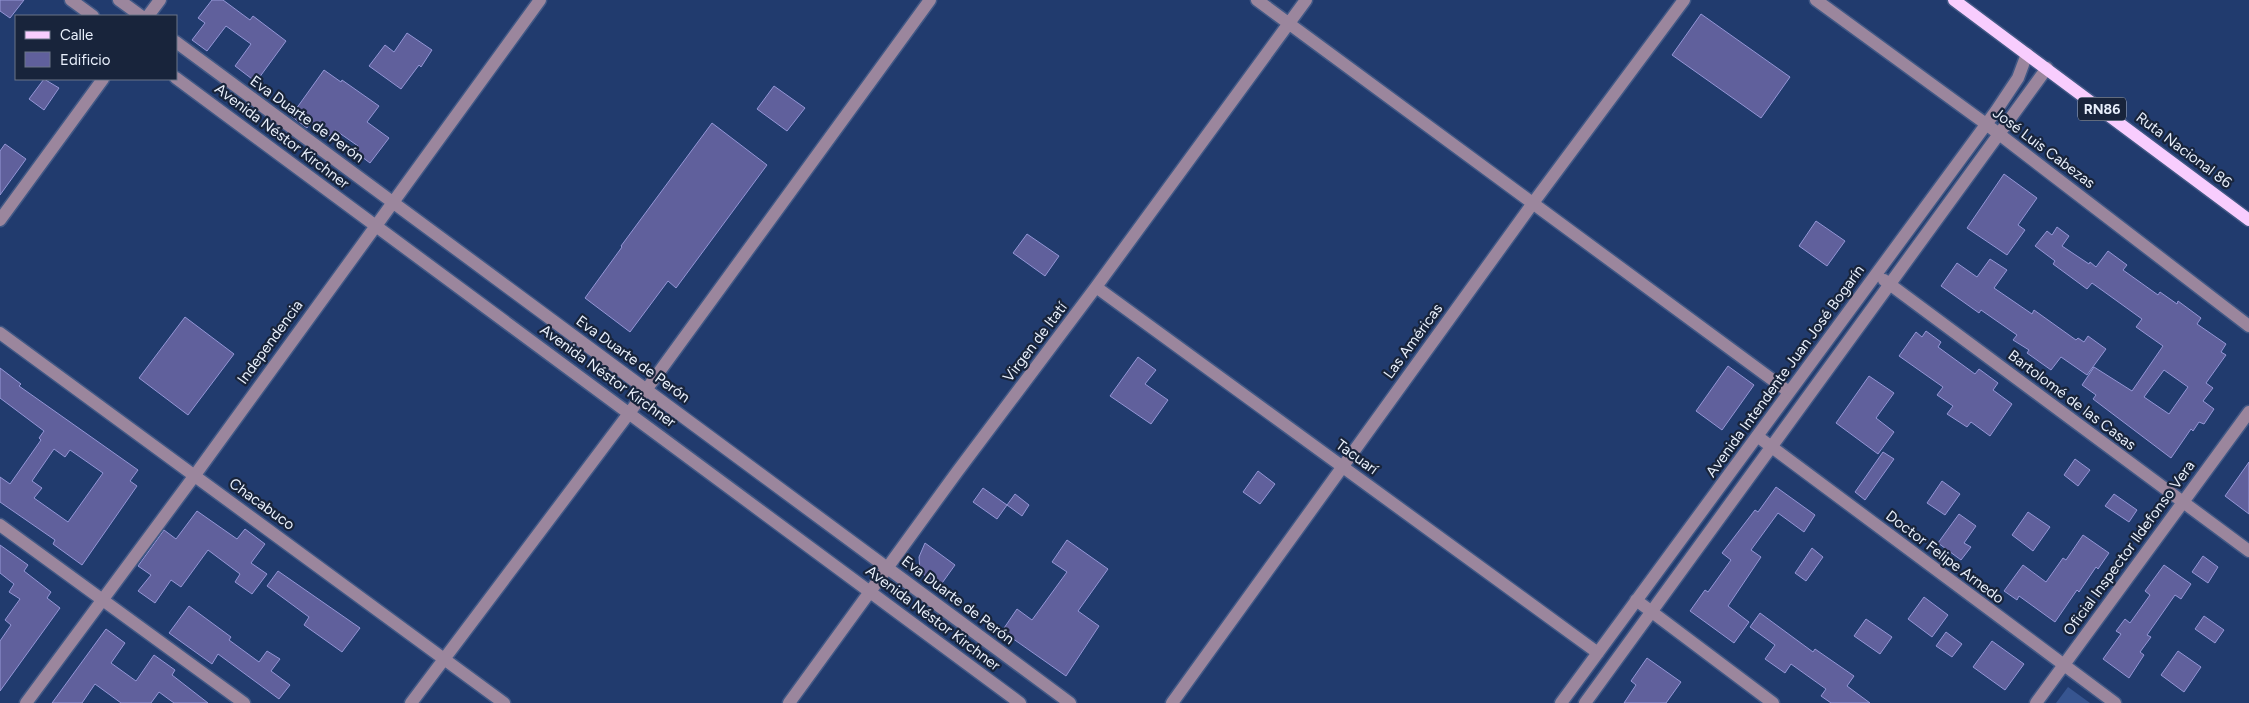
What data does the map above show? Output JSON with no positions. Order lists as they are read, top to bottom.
{
  "streets": {
    "main road": ["RN86", "Ruta Nacional 86"],
    "street": [
      "Eva Duarte de Perón",
      "Avenida Néstor Kirchner",
      "José Luis Cabezas",
      "Las Américas",
      "Independencia",
      "Virgen de Itatí",
      "Avenida Intendente Juan José Bogarín",
      "Bartolomé de las Casas",
      "Tacuarí",
      "Chacabuco",
      "Oficial Inspector Ildefonso Vera",
      "Doctor Felipe Arnedo"
    ]
  },
  "crossings": [
    ["Eva Duarte de Perón", "Independencia"],
    ["Eva Duarte de Perón", "Virgen de Itatí"],
    ["Avenida Néstor Kirchner", "Independencia"],
    ["Avenida Néstor Kirchner", "Virgen de Itatí"],
    ["José Luis Cabezas", "Avenida Intendente Juan José Bogarín"],
    ["Ruta Nacional 86", "Avenida Intendente Juan José Bogarín"],
    ["Las Américas", "Tacuarí"],
    ["Independencia", "Chacabuco"],
    ["Virgen de Itatí", "Tacuarí"],
    ["Avenida Intendente Juan José Bogarín", "Bartolomé de las Casas"],
    ["Avenida Intendente Juan José Bogarín", "Tacuarí"],
    ["Avenida Intendente Juan José Bogarín", "Doctor Felipe Arnedo"],
    ["Bartolomé de las Casas", "Oficial Inspector Ildefonso Vera"],
    ["Oficial Inspector Ildefonso Vera", "Doctor Felipe Arnedo"]
  ],
  "legend": ["Calle", "Edificio"]
}
